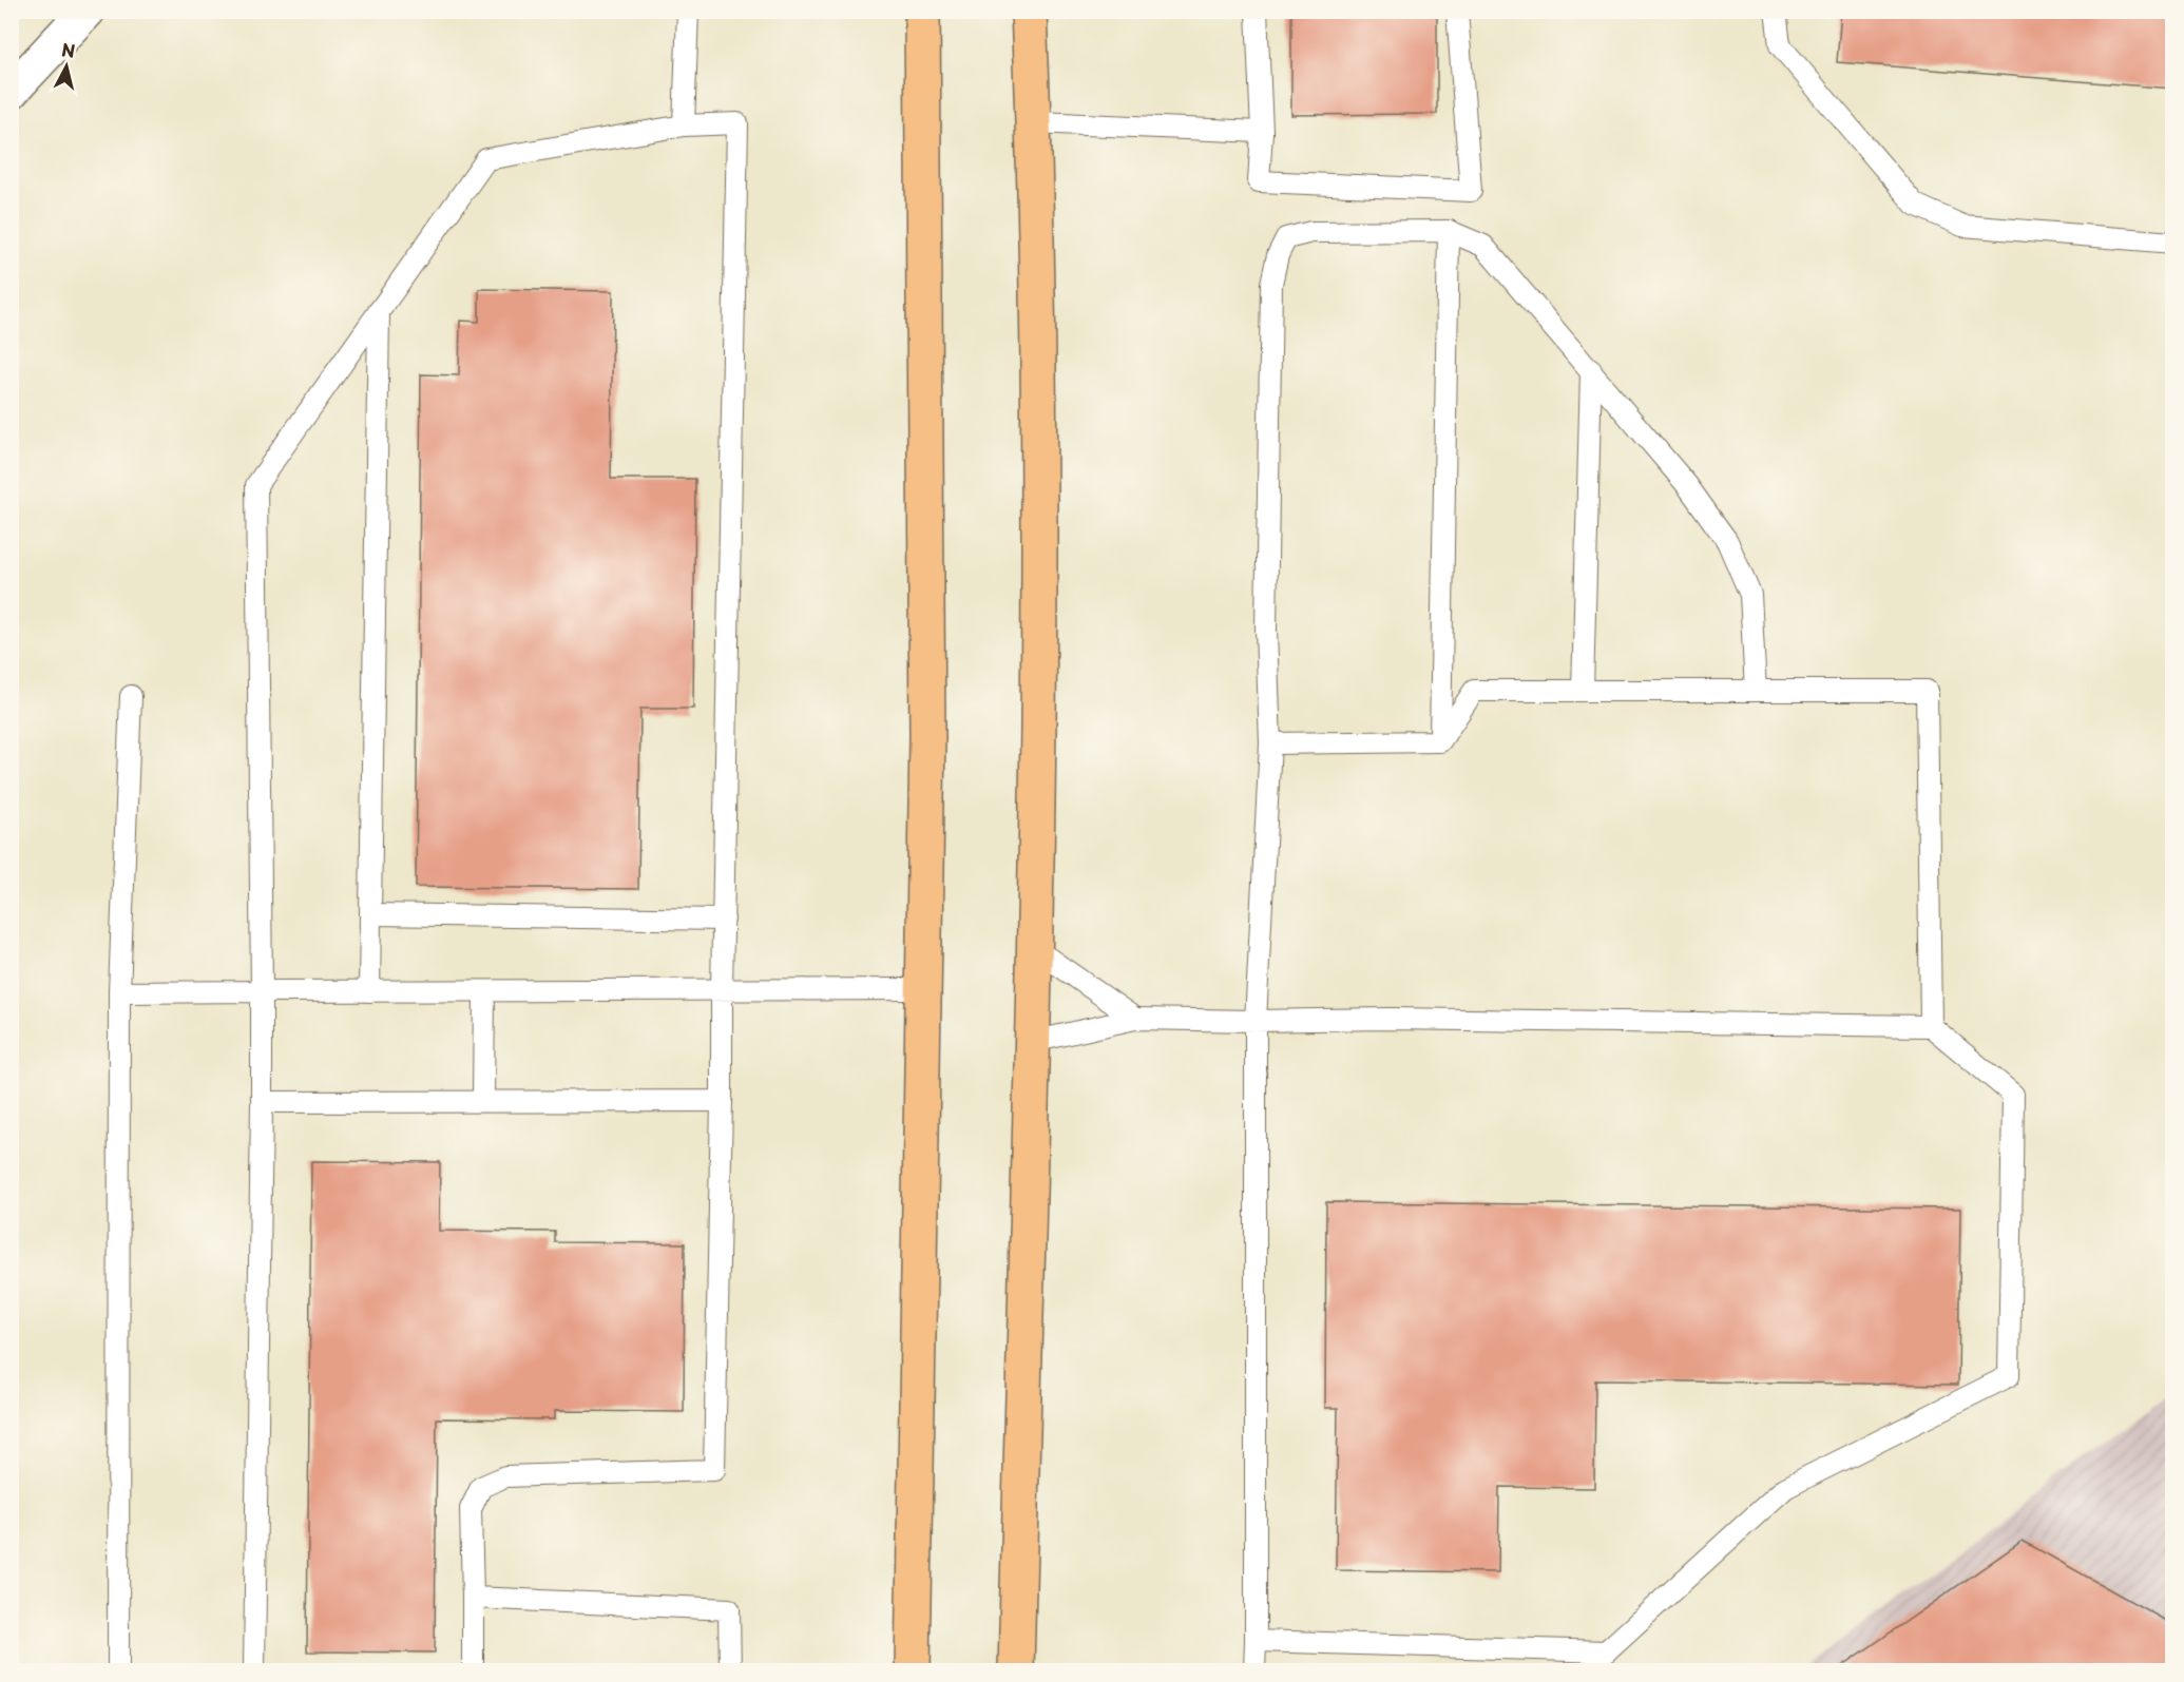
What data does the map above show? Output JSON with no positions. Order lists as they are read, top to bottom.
{
  "north": "top"
}
